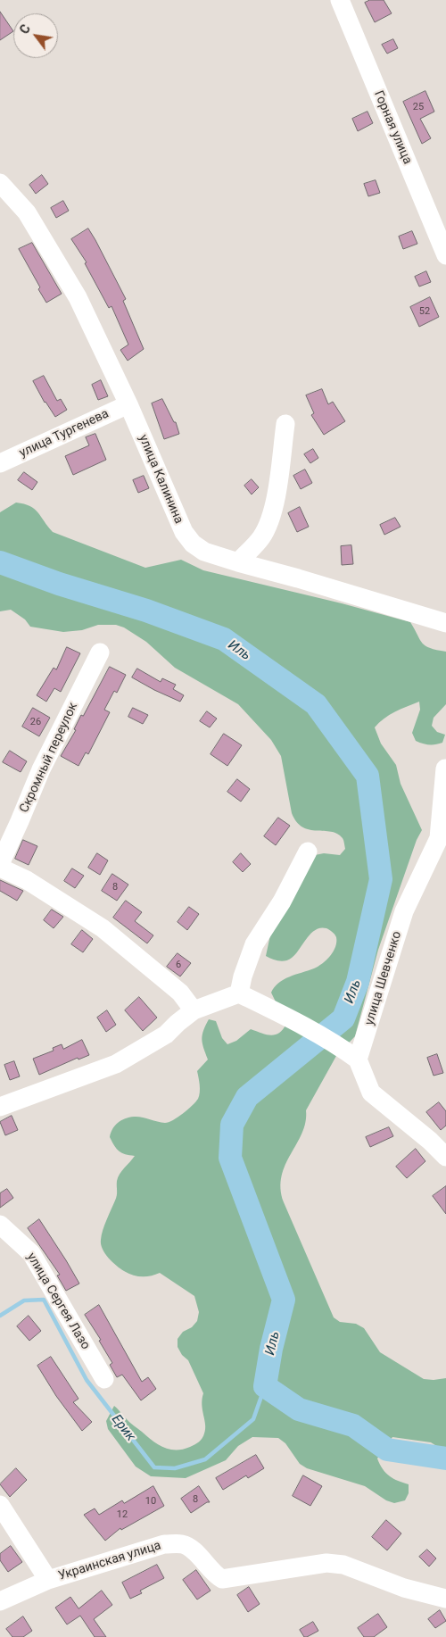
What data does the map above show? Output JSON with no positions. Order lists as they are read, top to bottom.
{
  "streets": {
    "street": [
      "Горная улица",
      "улица Тургенева",
      "улица Калинина",
      "Скромный переулок",
      "улица Шевченко",
      "улица Сергея Лазо",
      "Украинская улица"
    ]
  },
  "crossings": [
    ["улица Тургенева", "улица Калинина"]
  ],
  "water": ["Иль", "Ерик"],
  "house_numbers": [
    "25",
    "52",
    "26",
    "8",
    "6",
    "8",
    "10",
    "12"
  ],
  "north": "top left"
}
